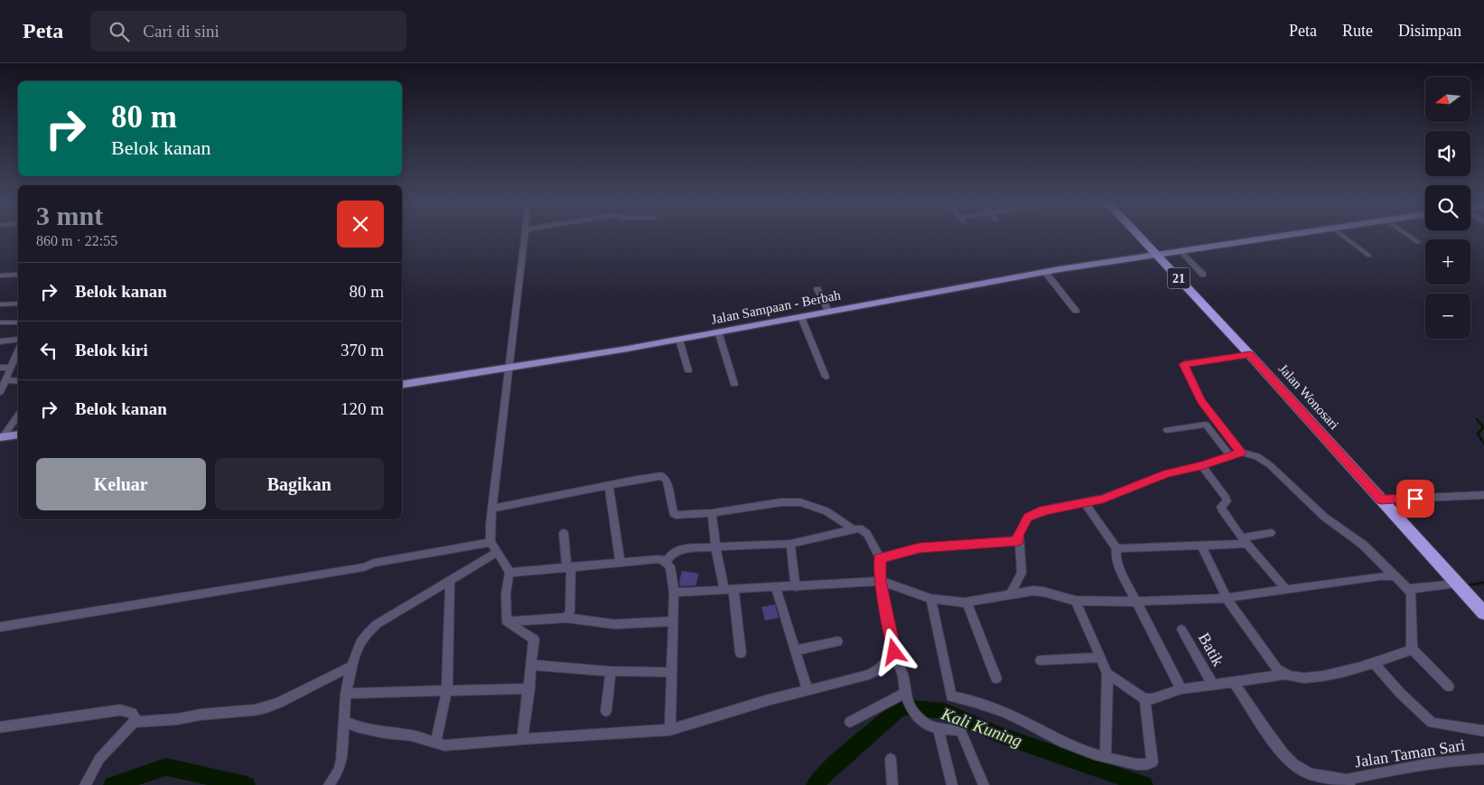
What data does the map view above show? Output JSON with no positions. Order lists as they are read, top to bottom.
{
  "streets": {
    "highway": ["21", "Jalan Wonosari"],
    "main road": ["Jalan Sampaan - Berbah"],
    "street": ["Batik", "Jalan Taman Sari"]
  },
  "crossings": [
    ["Jalan Sampaan - Berbah", "Jalan Wonosari"]
  ],
  "water": ["Kali Kuning"],
  "north": "left",
  "page": {
    "header": "Peta",
    "search": "Cari di sini",
    "nav": ["Peta", "Rute", "Disimpan"],
    "map_buttons": ["+", "−"],
    "turn": ["80 m", "Belok kanan"],
    "heading": ["3 mnt", "860 m · 22:55"],
    "list": [
      {
        "name": "Belok kanan",
        "value": "80 m"
      },
      {
        "name": "Belok kiri",
        "value": "370 m"
      },
      {
        "name": "Belok kanan",
        "value": "120 m"
      }
    ],
    "buttons": ["Keluar", "Bagikan"]
  }
}
